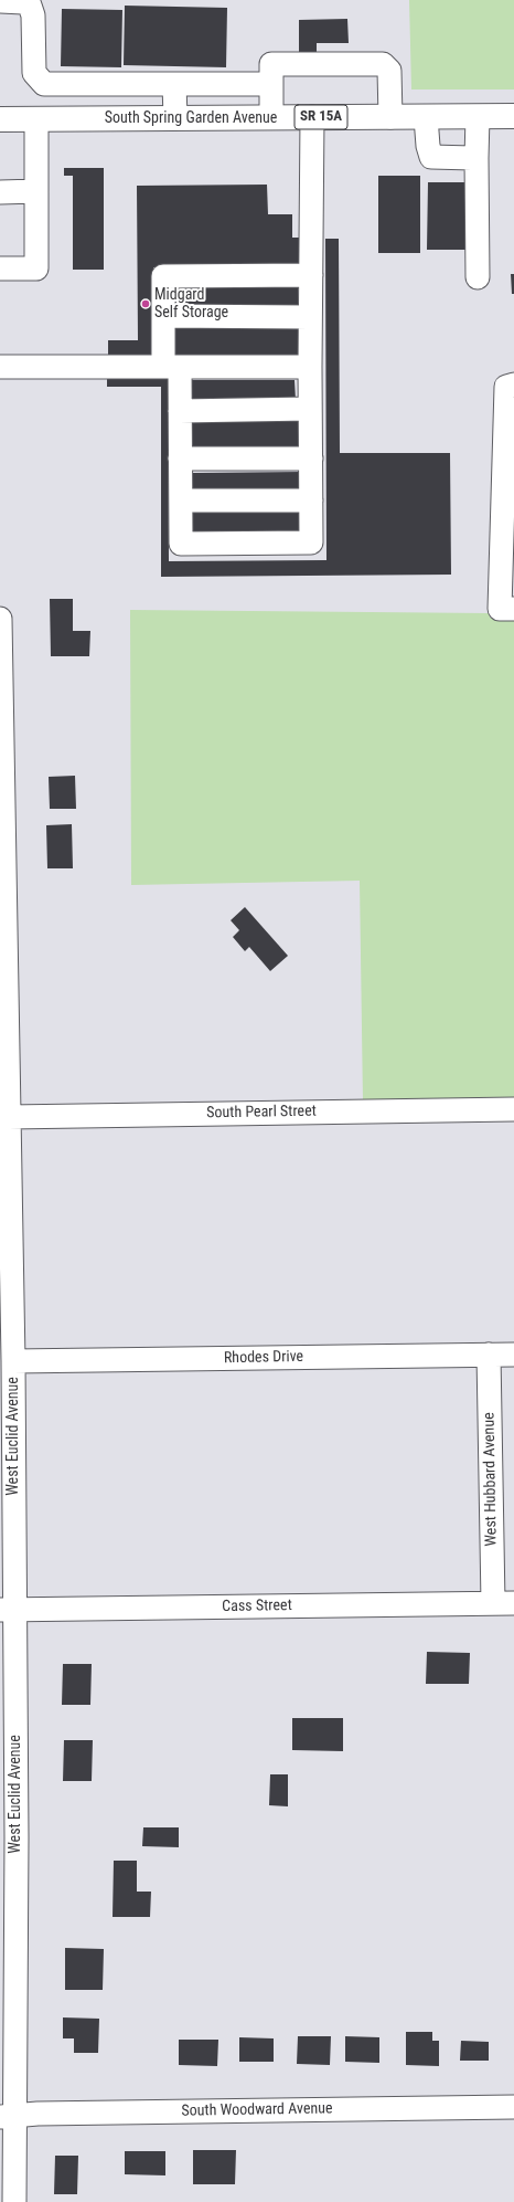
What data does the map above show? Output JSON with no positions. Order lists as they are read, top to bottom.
{
  "streets": {
    "highway": ["SR 15A", "South Spring Garden Avenue"],
    "street": [
      "South Pearl Street",
      "Rhodes Drive",
      "West Euclid Avenue",
      "West Hubbard Avenue",
      "Cass Street",
      "South Woodward Avenue"
    ]
  },
  "crossings": [
    ["South Pearl Street", "West Euclid Avenue"],
    ["Rhodes Drive", "West Euclid Avenue"],
    ["Rhodes Drive", "West Hubbard Avenue"],
    ["West Euclid Avenue", "Cass Street"],
    ["West Euclid Avenue", "South Woodward Avenue"],
    ["West Hubbard Avenue", "Cass Street"]
  ],
  "places": ["Midgard Self Storage"]
}
